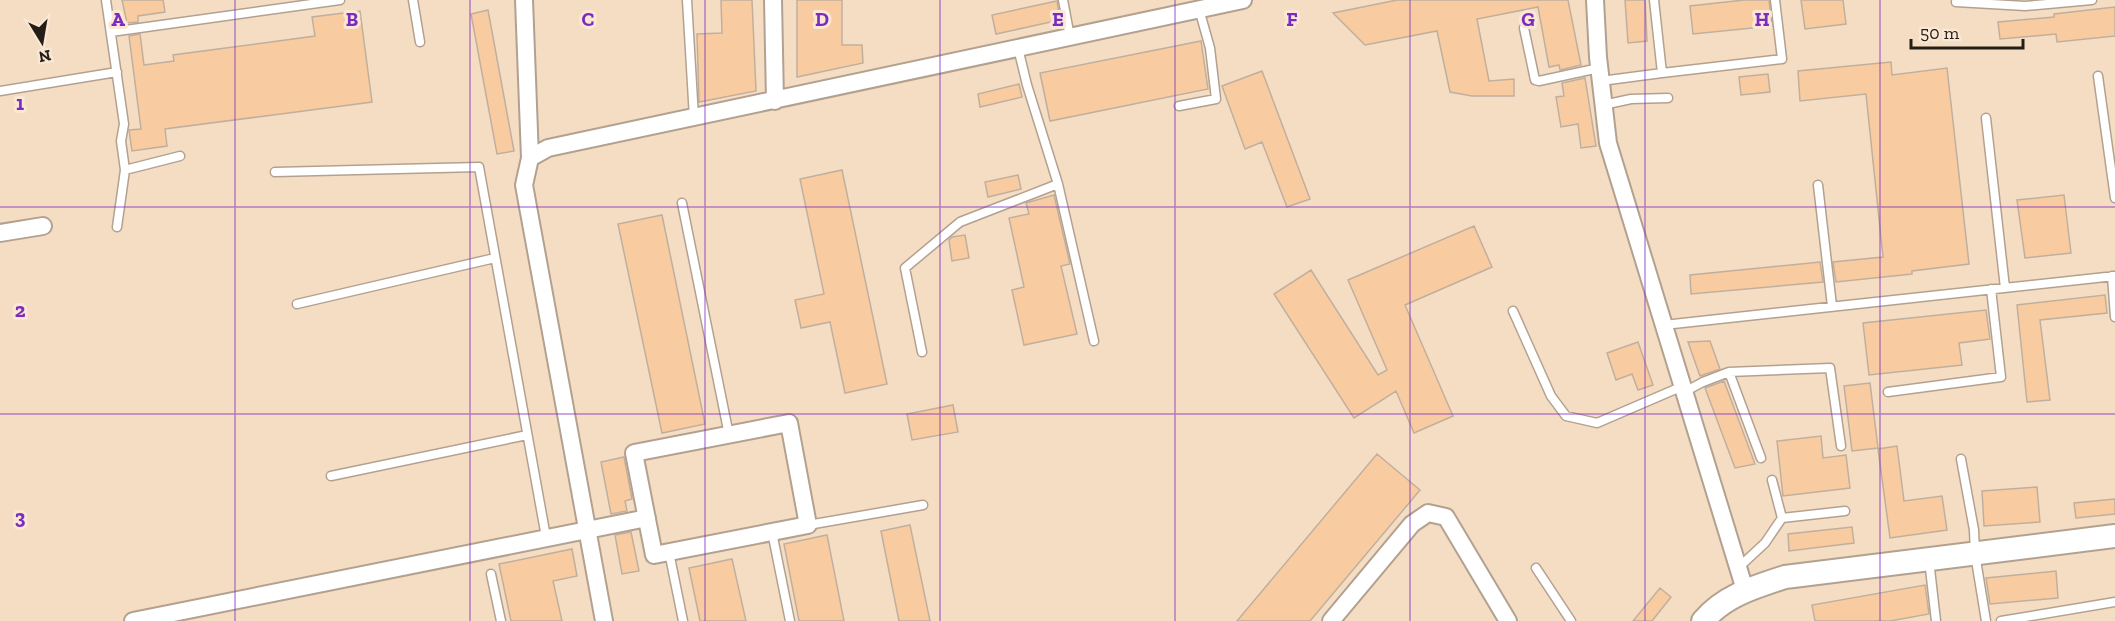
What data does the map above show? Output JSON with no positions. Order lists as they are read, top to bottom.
{
  "scale_bar": "50 m",
  "north": "bottom",
  "grid": {
    "columns": [
      "A",
      "B",
      "C",
      "D",
      "E",
      "F",
      "G",
      "H"
    ],
    "rows": ["1", "2", "3"]
  }
}
